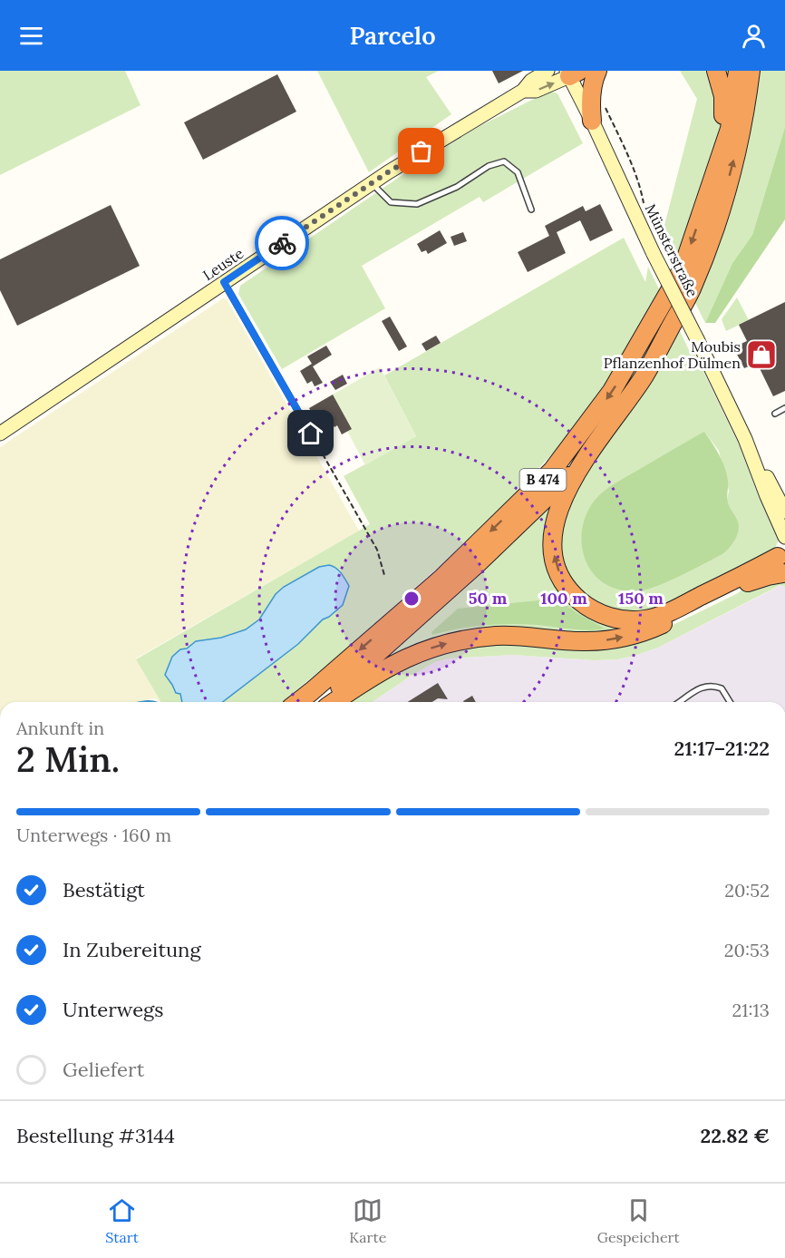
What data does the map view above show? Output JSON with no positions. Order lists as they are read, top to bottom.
{
  "streets": {
    "highway": ["B 474"],
    "street": ["Münsterstraße", "Leuste"]
  },
  "crossings": [
    ["Münsterstraße", "Leuste"]
  ],
  "places": {
    "shop": ["Moubis Pflanzenhof Dülmen"]
  },
  "page": {
    "header": "Parcelo",
    "heading": ["2 Min.", "Ankunft in", "21:17–21:22"],
    "panel": ["Bestellung #3144", "22.82 €"],
    "bar": "Unterwegs · 160 m",
    "list": [
      ["Bestätigt", "20:52"],
      ["In Zubereitung", "20:53"],
      ["Unterwegs", "21:13"],
      "Geliefert"
    ],
    "tabs": ["Start", "Karte", "Gespeichert"]
  },
  "rings": ["50 m", "100 m", "150 m"]
}
